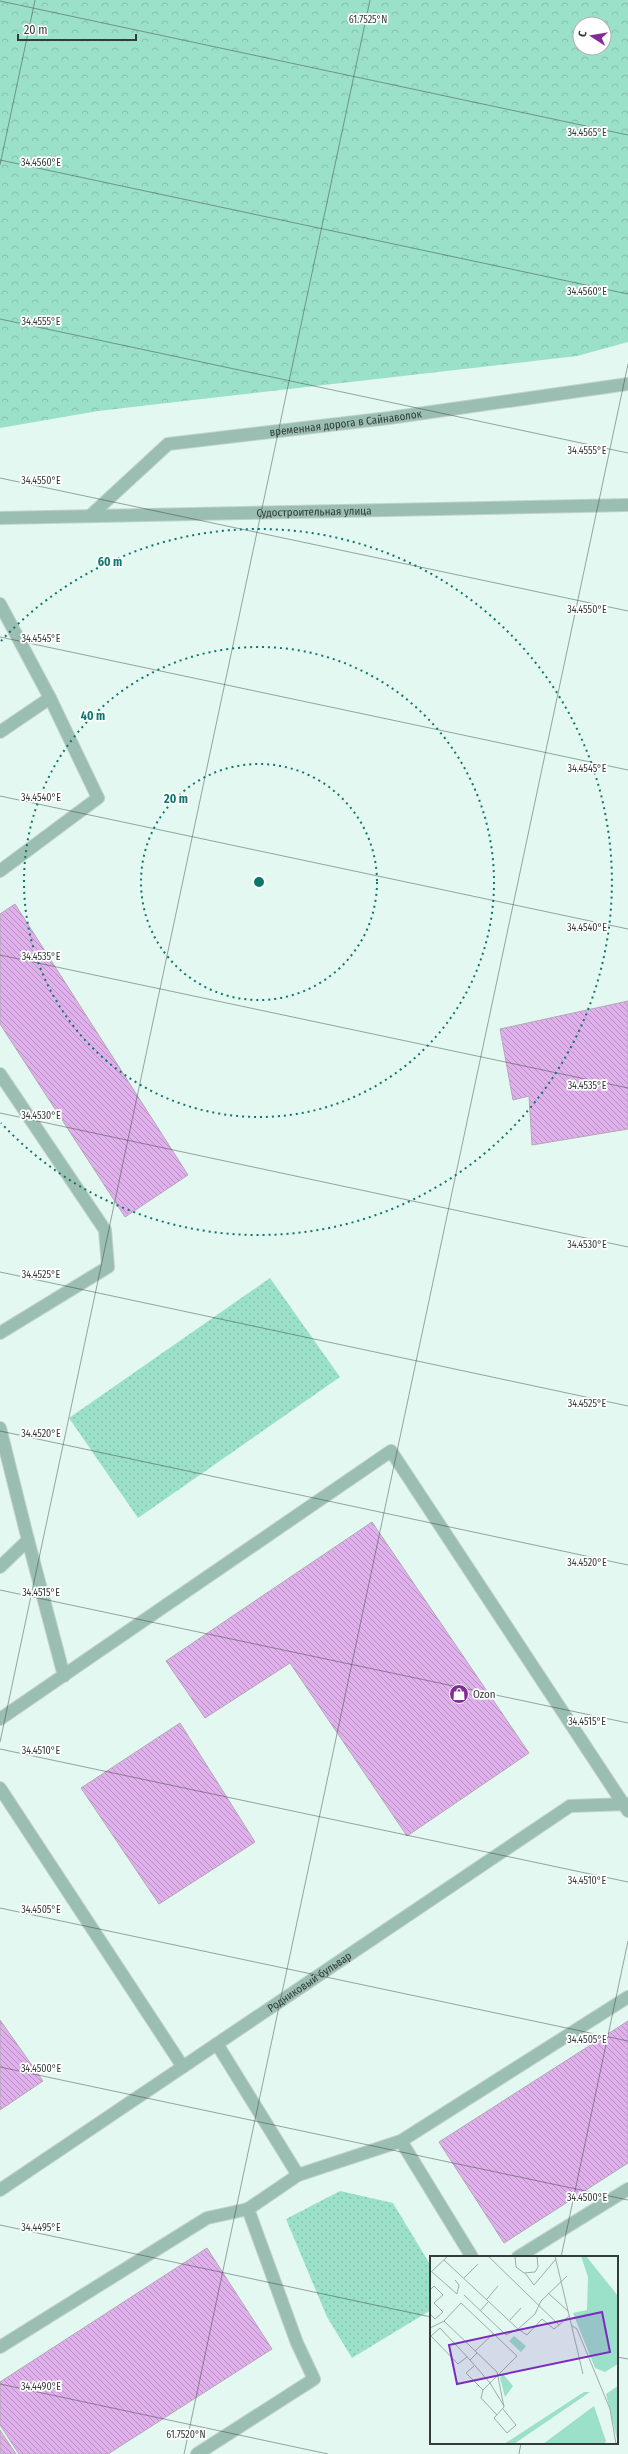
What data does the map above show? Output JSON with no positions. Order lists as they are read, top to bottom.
{
  "streets": {
    "street": ["временная дорога в Сайнаволок", "Судостроительная улица", "Родниковый бульвар"]
  },
  "crossings": [
    ["временная дорога в Сайнаволок", "Судостроительная улица"]
  ],
  "places": {
    "shop": ["Ozon"]
  },
  "scale_bar": "20 m",
  "north": "left",
  "coordinates": [
    "61.7525°N",
    "34.4565°E",
    "34.4560°E",
    "34.4555°E",
    "34.4550°E",
    "34.4545°E",
    "34.4540°E",
    "34.4535°E",
    "34.4530°E",
    "34.4525°E",
    "34.4520°E",
    "34.4515°E",
    "34.4510°E",
    "34.4505°E",
    "34.4500°E",
    "34.4495°E",
    "34.4490°E",
    "61.7520°N"
  ],
  "rings": ["60 m", "40 m", "20 m"]
}
